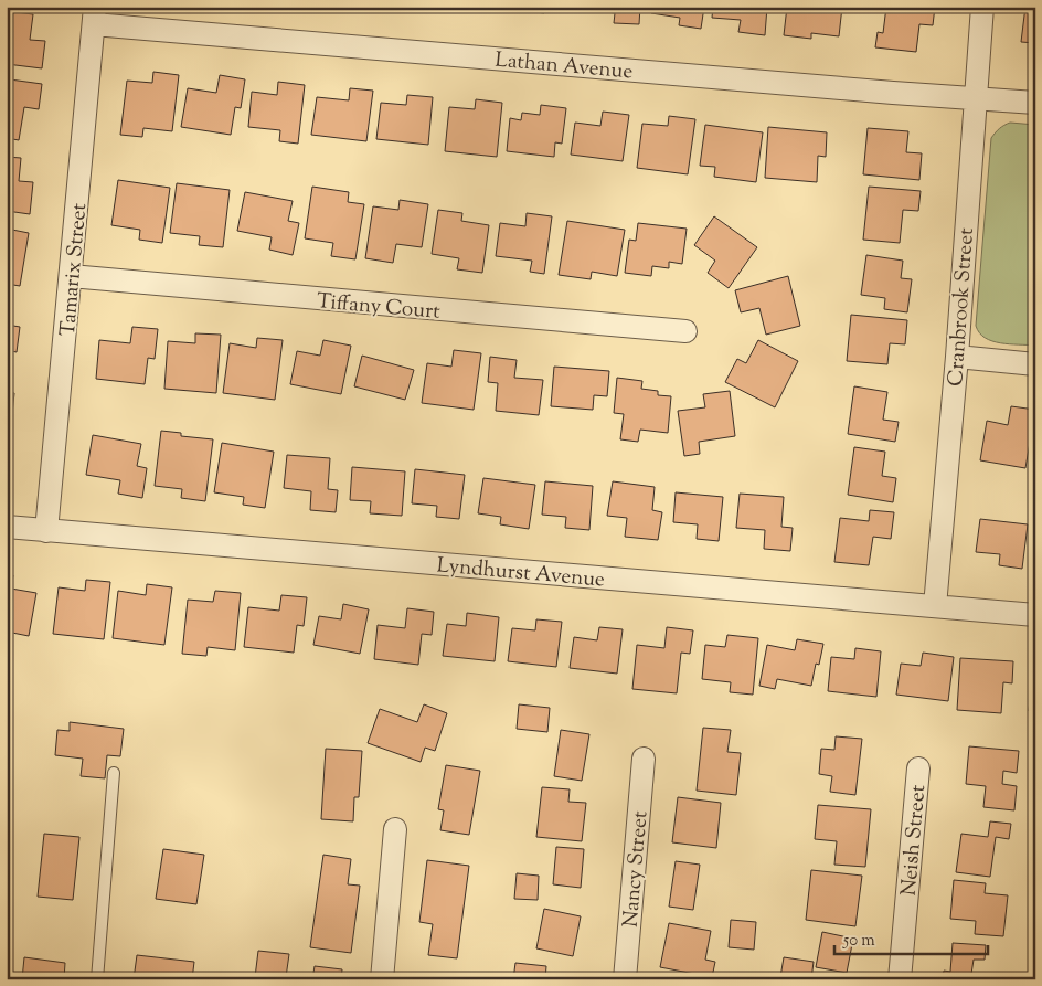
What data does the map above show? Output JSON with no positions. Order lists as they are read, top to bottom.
{
  "streets": {
    "street": [
      "Lathan Avenue",
      "Tamarix Street",
      "Tiffany Court",
      "Cranbrook Street",
      "Lyndhurst Avenue",
      "Neish Street",
      "Nancy Street"
    ]
  },
  "crossings": [
    ["Lathan Avenue", "Tamarix Street"],
    ["Lathan Avenue", "Cranbrook Street"],
    ["Tamarix Street", "Tiffany Court"],
    ["Tamarix Street", "Lyndhurst Avenue"],
    ["Cranbrook Street", "Lyndhurst Avenue"]
  ],
  "scale_bar": "50 m"
}
